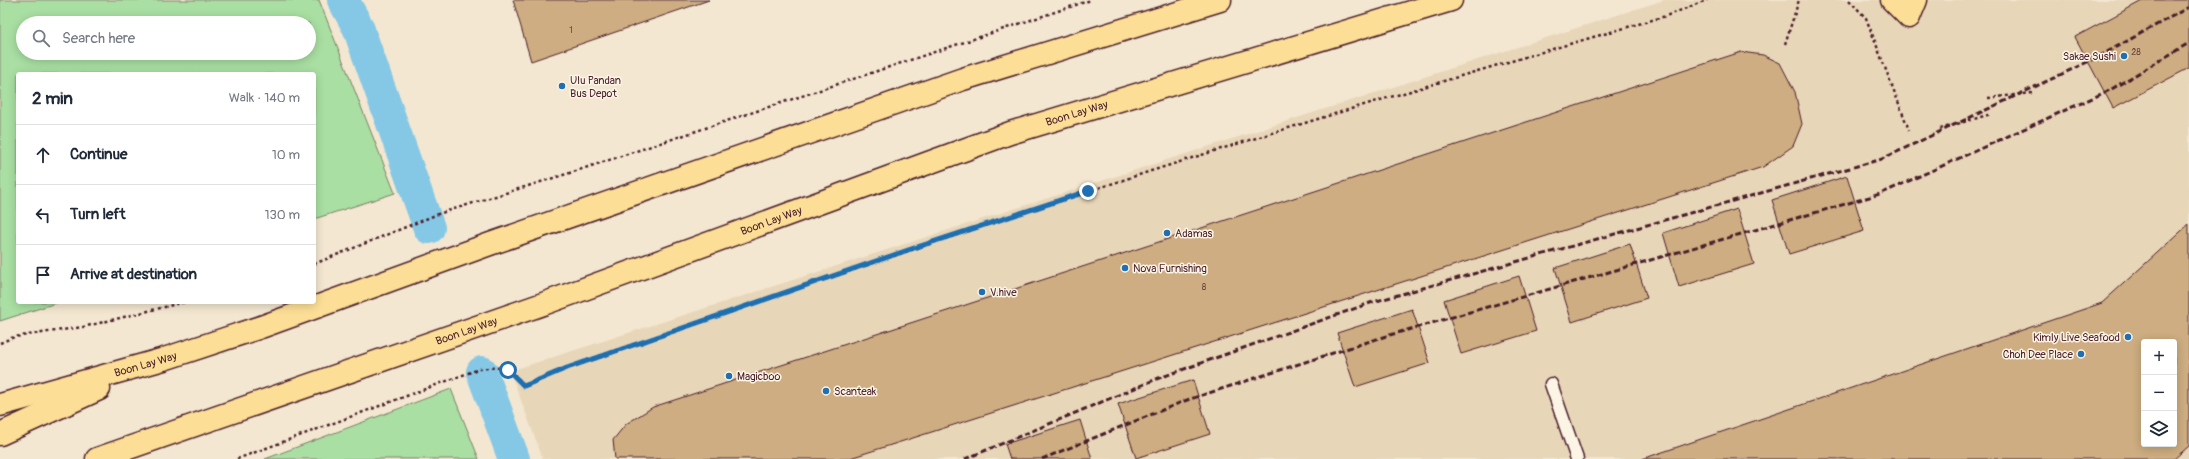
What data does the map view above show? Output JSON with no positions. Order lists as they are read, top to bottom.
{
  "streets": {
    "main road": ["Boon Lay Way"]
  },
  "places": [
    "Sakae Sushi",
    "Ulu Pandan Bus Depot",
    "Adamas",
    "Nova Furnishing",
    "V.hive",
    "Kimly Live Seafood",
    "Choh Dee Place",
    "Magicboo",
    "Scanteak"
  ],
  "house_numbers": ["1", "28", "8"],
  "page": {
    "search": "Search here",
    "heading": ["2 min", "Walk · 140 m"],
    "list": [
      ["Continue", "10 m"],
      ["Turn left", "130 m"],
      "Arrive at destination"
    ],
    "map_buttons": ["+", "−"]
  }
}
